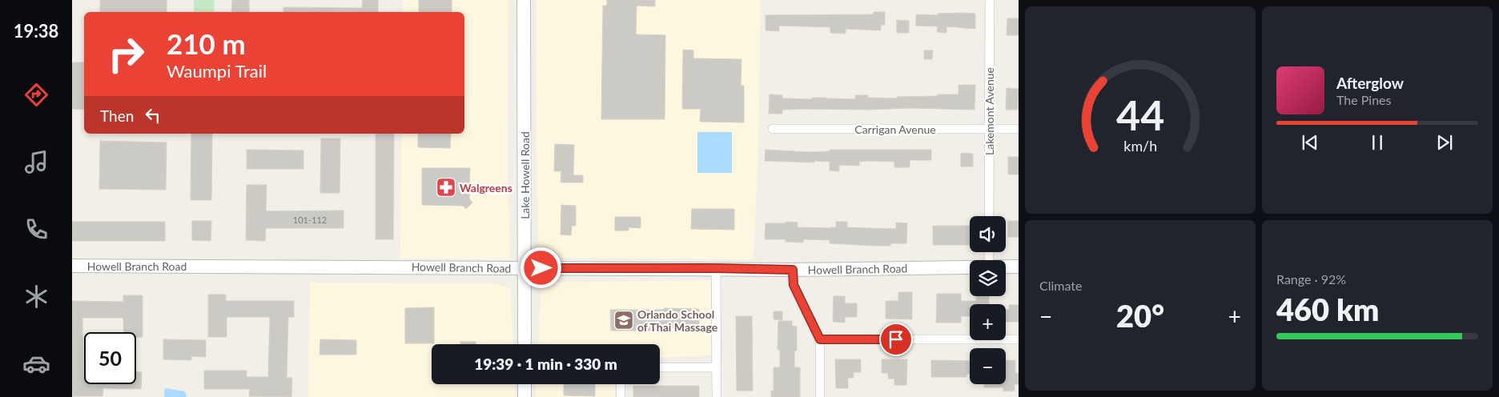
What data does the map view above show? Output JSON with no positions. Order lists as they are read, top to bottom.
{
  "streets": {
    "main road": ["Lake Howell Road", "Howell Branch Road"],
    "street": ["Lakemont Avenue", "Carrigan Avenue"]
  },
  "crossings": [
    ["Lakemont Avenue", "Carrigan Avenue"],
    ["Lake Howell Road", "Howell Branch Road"]
  ],
  "places": {
    "pharmacy": ["Walgreens"],
    "school or university": ["Orlando School of Thai Massage"]
  },
  "house_numbers": ["101-112"],
  "page": {
    "tabs": "19:38",
    "turn": ["210 m", "Waumpi Trail"],
    "song": ["Afterglow", "The Pines"],
    "then": "Then",
    "map_buttons": ["+", "−"],
    "tile": [
      "Climate",
      ["Range · 92%", "460 km"]
    ],
    "heat": ["−", "20°", "+"],
    "limit": "50",
    "trip": "19:39 · 1 min · 330 m",
    "gauge": ["44", "km/h"]
  }
}
